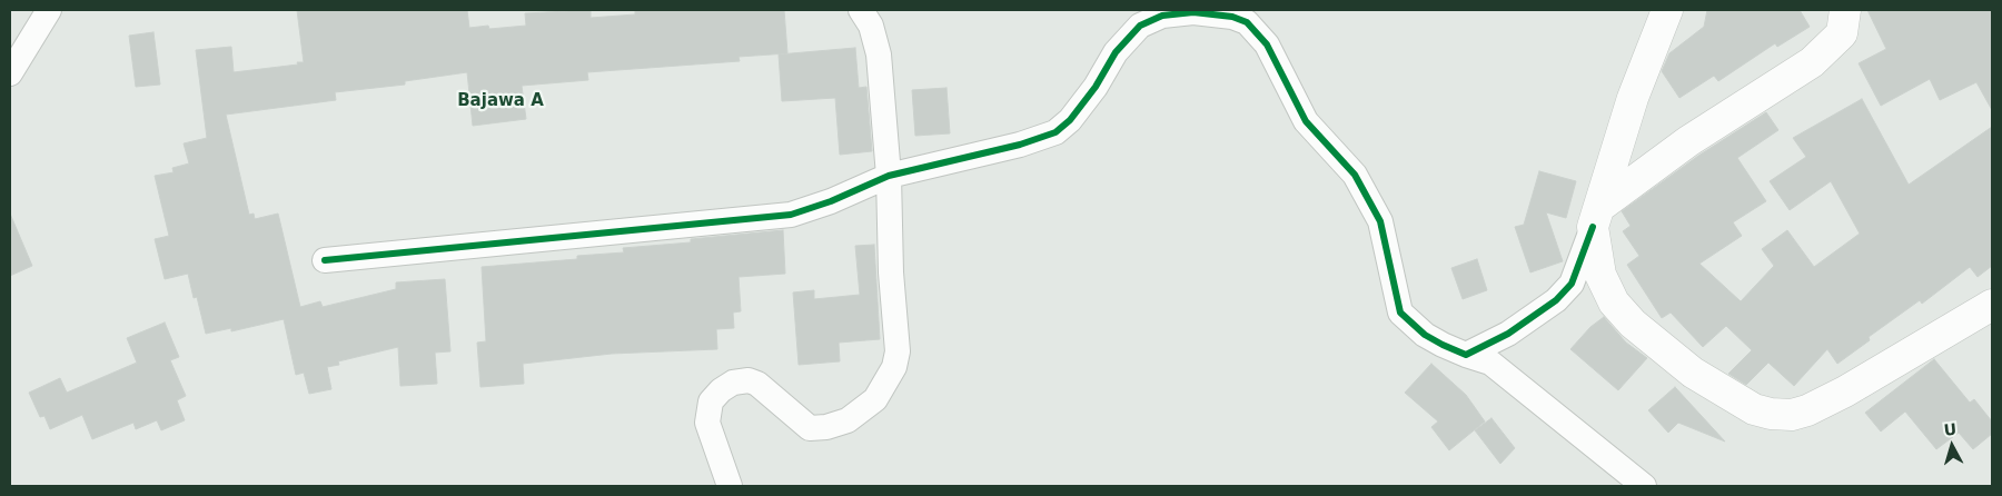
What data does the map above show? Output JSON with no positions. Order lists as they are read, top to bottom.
{
  "districts": ["Bajawa A"],
  "north": "top"
}
